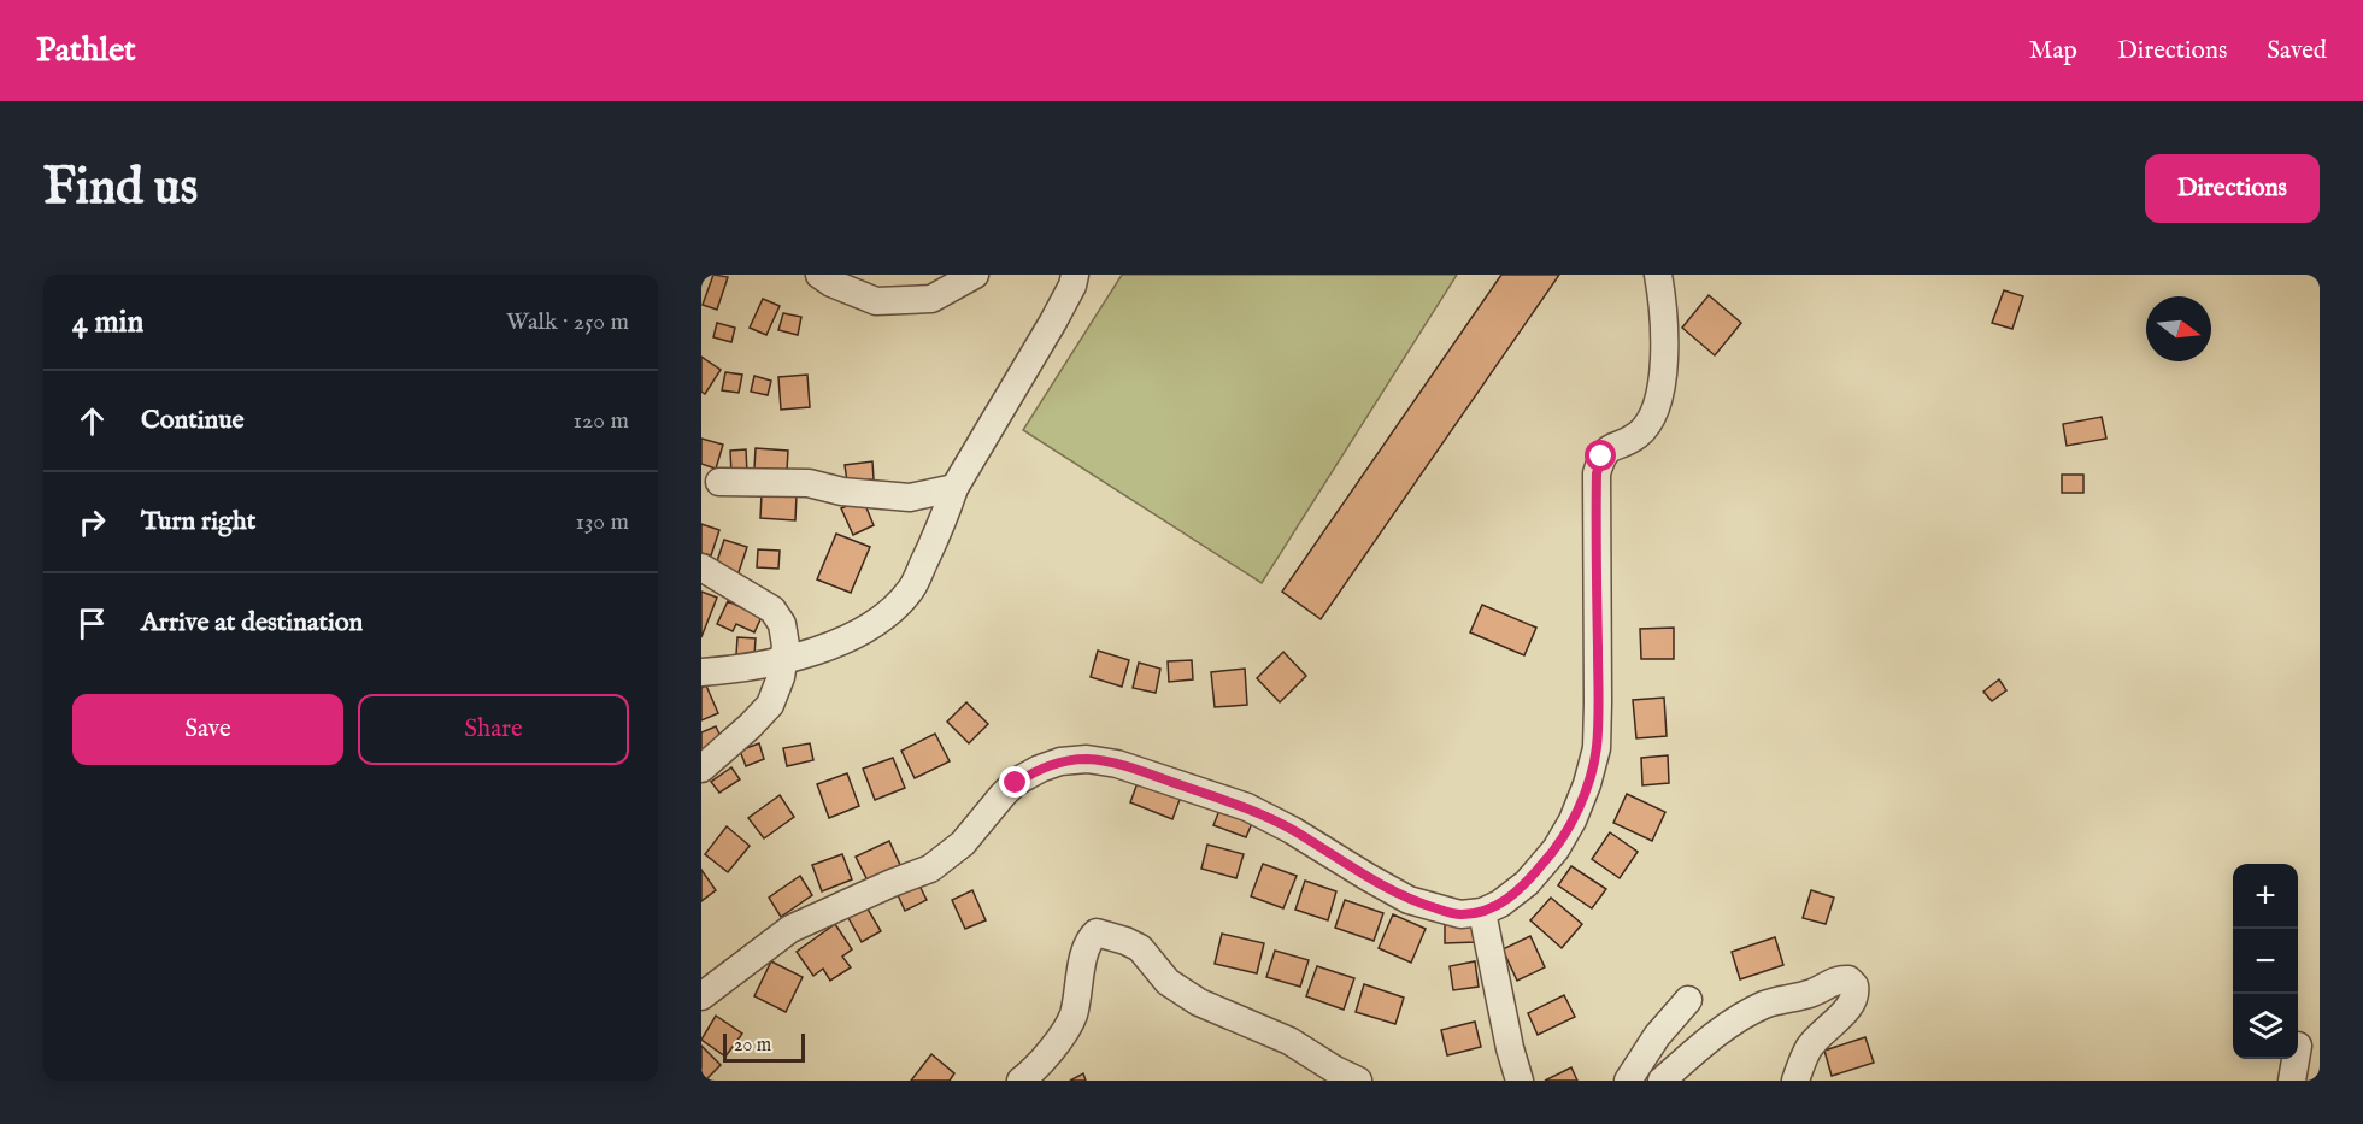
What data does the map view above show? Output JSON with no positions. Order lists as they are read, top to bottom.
{
  "scale_bar": "20 m",
  "north": "right",
  "page": {
    "header": "Pathlet",
    "nav": ["Map", "Directions", "Saved"],
    "buttons": [
      "Directions",
      ["Save", "Share"]
    ],
    "title": "Find us",
    "heading": ["4 min", "Walk · 250 m"],
    "list": [
      ["Continue", "120 m"],
      ["Turn right", "130 m"],
      "Arrive at destination"
    ],
    "map_buttons": ["+", "−"],
    "scale": "20 m"
  }
}
